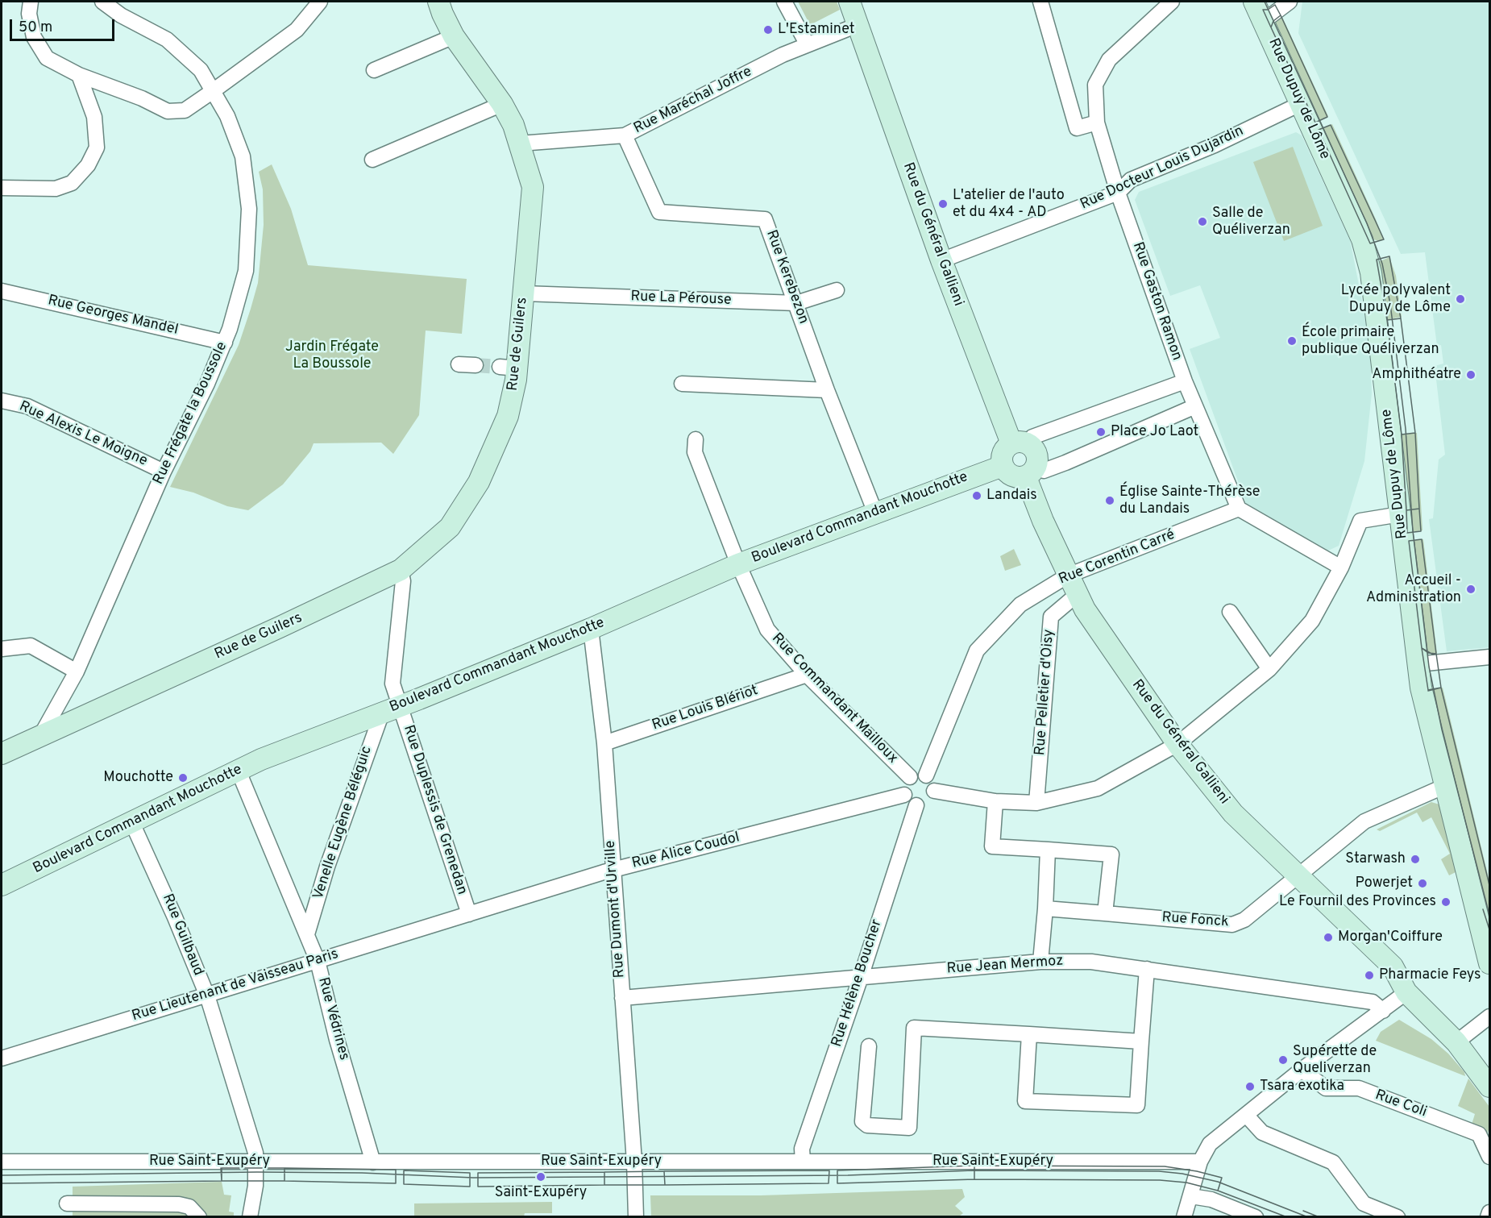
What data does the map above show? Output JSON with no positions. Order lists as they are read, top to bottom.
{
  "streets": {
    "main road": [
      "Rue Dupuy de Lôme",
      "Rue du Général Gallieni",
      "Rue de Guilers",
      "Boulevard Commandant Mouchotte"
    ],
    "street": [
      "Rue Maréchal Joffre",
      "Rue Docteur Louis Dujardin",
      "Rue Kerebezon",
      "Rue La Pérouse",
      "Rue Gaston Ramon",
      "Rue Georges Mandel",
      "Rue Frégate la Boussole",
      "Rue Alexis Le Moigne",
      "Rue Corentin Carré",
      "Rue Pelletier d'Oisy",
      "Rue Commandant Mailloux",
      "Rue Louis Blériot",
      "Rue Duplessis de Grenedan",
      "Venelle Eugène Béléguic",
      "Rue Alice Coudol",
      "Rue Dumont d'Urville",
      "Rue Fonck",
      "Rue Guilbaud",
      "Rue Jean Mermoz",
      "Rue Hélène Boucher",
      "Rue Lieutenant de Vaisseau Paris",
      "Rue Védrines",
      "Rue Coli",
      "Rue Saint-Exupéry"
    ]
  },
  "crossings": [
    ["Rue Dupuy de Lôme", "Rue Docteur Louis Dujardin"],
    ["Rue Dupuy de Lôme", "Rue Fonck"],
    ["Rue Maréchal Joffre", "Rue du Général Gallieni"],
    ["Rue Maréchal Joffre", "Rue Kerebezon"],
    ["Rue Maréchal Joffre", "Rue de Guilers"],
    ["Rue Docteur Louis Dujardin", "Rue du Général Gallieni"],
    ["Rue Docteur Louis Dujardin", "Rue Gaston Ramon"],
    ["Rue du Général Gallieni", "Boulevard Commandant Mouchotte"],
    ["Rue du Général Gallieni", "Rue Corentin Carré"],
    ["Rue du Général Gallieni", "Rue Pelletier d'Oisy"],
    ["Rue du Général Gallieni", "Rue Fonck"],
    ["Rue Kerebezon", "Rue La Pérouse"],
    ["Rue Kerebezon", "Boulevard Commandant Mouchotte"],
    ["Rue La Pérouse", "Rue de Guilers"],
    ["Rue Gaston Ramon", "Rue Corentin Carré"],
    ["Rue Georges Mandel", "Rue Frégate la Boussole"],
    ["Rue de Guilers", "Rue Frégate la Boussole"],
    ["Rue de Guilers", "Rue Duplessis de Grenedan"],
    ["Rue Frégate la Boussole", "Rue Alexis Le Moigne"],
    ["Boulevard Commandant Mouchotte", "Rue Commandant Mailloux"],
    ["Boulevard Commandant Mouchotte", "Rue Duplessis de Grenedan"],
    ["Boulevard Commandant Mouchotte", "Venelle Eugène Béléguic"],
    ["Boulevard Commandant Mouchotte", "Rue Dumont d'Urville"],
    ["Boulevard Commandant Mouchotte", "Rue Guilbaud"],
    ["Boulevard Commandant Mouchotte", "Rue Védrines"],
    ["Rue Corentin Carré", "Rue Commandant Mailloux"],
    ["Rue Corentin Carré", "Rue Alice Coudol"],
    ["Rue Corentin Carré", "Rue Hélène Boucher"],
    ["Rue Commandant Mailloux", "Rue Louis Blériot"],
    ["Rue Commandant Mailloux", "Rue Alice Coudol"],
    ["Rue Commandant Mailloux", "Rue Hélène Boucher"],
    ["Rue Louis Blériot", "Rue Dumont d'Urville"],
    ["Rue Duplessis de Grenedan", "Venelle Eugène Béléguic"],
    ["Rue Duplessis de Grenedan", "Rue Alice Coudol"],
    ["Rue Duplessis de Grenedan", "Rue Lieutenant de Vaisseau Paris"],
    ["Venelle Eugène Béléguic", "Rue Védrines"],
    ["Rue Alice Coudol", "Rue Dumont d'Urville"],
    ["Rue Alice Coudol", "Rue Hélène Boucher"],
    ["Rue Alice Coudol", "Rue Lieutenant de Vaisseau Paris"],
    ["Rue Dumont d'Urville", "Rue Jean Mermoz"],
    ["Rue Dumont d'Urville", "Rue Saint-Exupéry"],
    ["Rue Guilbaud", "Rue Lieutenant de Vaisseau Paris"],
    ["Rue Guilbaud", "Rue Saint-Exupéry"],
    ["Rue Jean Mermoz", "Rue Hélène Boucher"],
    ["Rue Hélène Boucher", "Rue Saint-Exupéry"],
    ["Rue Lieutenant de Vaisseau Paris", "Rue Védrines"],
    ["Rue Védrines", "Rue Saint-Exupéry"]
  ],
  "parks": ["Jardin Frégate La Boussole"],
  "places": [
    "L'Estaminet",
    "L'atelier de l'auto et du 4x4 - AD",
    "Salle de Quéliverzan",
    "Lycée polyvalent Dupuy de Lôme",
    "École primaire publique Quéliverzan",
    "Amphithéatre",
    "Place Jo Laot",
    "Landais",
    "Église Sainte-Thérèse du Landais",
    "Accueil - Administration",
    "Mouchotte",
    "Starwash",
    "Powerjet",
    "Le Fournil des Provinces",
    "Morgan'Coiffure",
    "Pharmacie Feys",
    "Supérette de Queliverzan",
    "Tsara exotika",
    "Saint-Exupéry"
  ],
  "scale_bar": "50 m"
}
